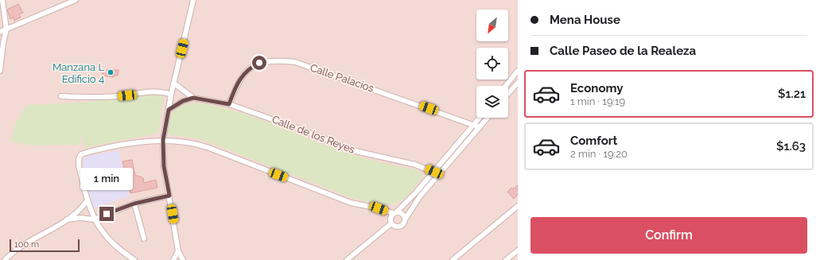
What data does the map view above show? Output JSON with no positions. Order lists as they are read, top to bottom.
{
  "streets": {
    "street": ["Calle Palacios", "Calle de los Reyes"]
  },
  "crossings": [
    ["Calle Palacios", "Calle de los Reyes"]
  ],
  "places": ["Manzana L Edificio 4"],
  "scale_bar": "100 m",
  "north": "bottom left",
  "page": {
    "banner": ["Mena House", "Calle Paseo de la Realeza"],
    "list": [
      {
        "name": "Economy",
        "note": "1 min · 19:19",
        "value": "$1.21"
      },
      {
        "name": "Comfort",
        "note": "2 min · 19:20",
        "value": "$1.63"
      }
    ],
    "bubble": "1 min",
    "buttons": "Confirm",
    "scale": "100 m"
  }
}
